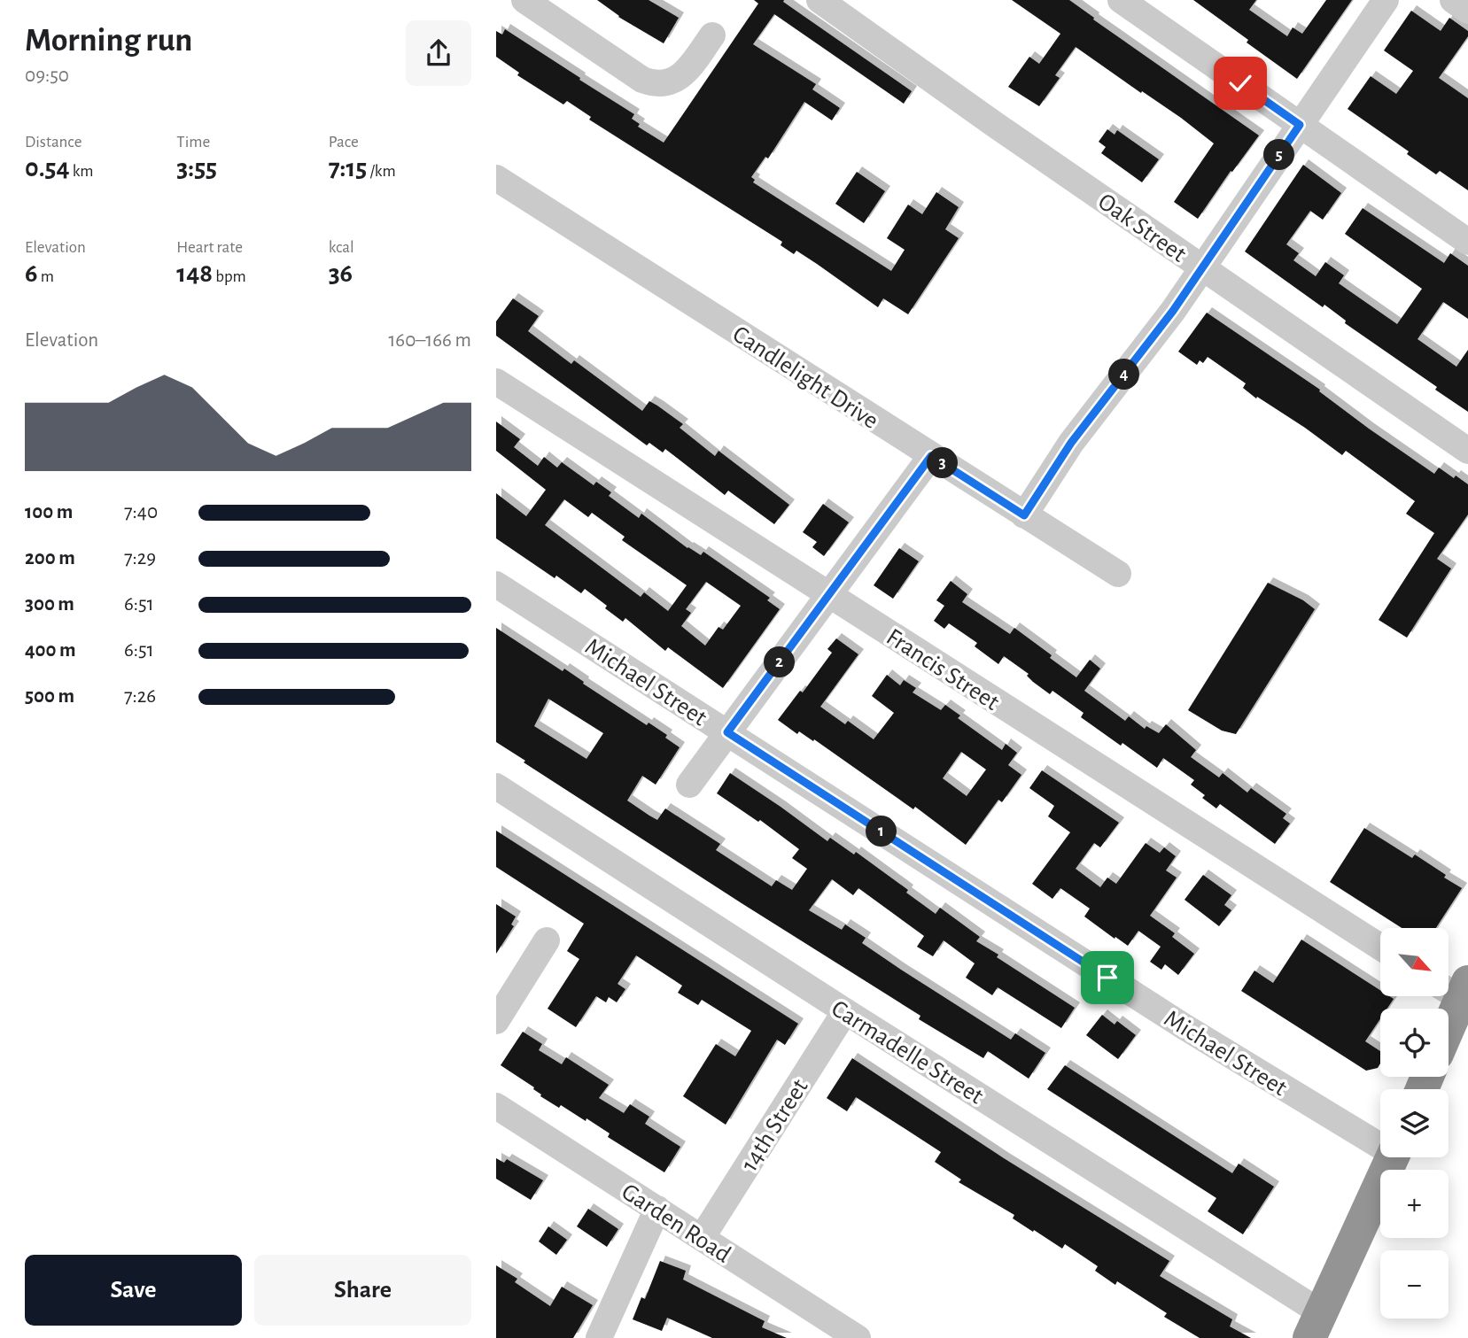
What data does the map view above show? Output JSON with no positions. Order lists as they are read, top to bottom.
{
  "streets": {
    "street": [
      "Oak Street",
      "Candlelight Drive",
      "Francis Street",
      "Michael Street",
      "Carmadelle Street",
      "14th Street",
      "Garden Road"
    ]
  },
  "crossings": [
    ["Carmadelle Street", "14th Street"],
    ["14th Street", "Garden Road"]
  ],
  "north": "bottom right",
  "page": {
    "heading": ["Morning run", "09:50"],
    "stats": [
      ["Distance", "0.54 km"],
      ["Time", "3:55"],
      ["Pace", "7:15 /km"],
      ["Elevation", "6 m"],
      ["Heart rate", "148 bpm"],
      ["kcal", "36"]
    ],
    "pins": [
      "5",
      "4",
      "3",
      "2",
      "1"
    ],
    "chart": ["Elevation", "160–166 m"],
    "list": [
      {
        "name": "100 m",
        "note": "7:40"
      },
      {
        "name": "200 m",
        "note": "7:29"
      },
      {
        "name": "300 m",
        "note": "6:51"
      },
      {
        "name": "400 m",
        "note": "6:51"
      },
      {
        "name": "500 m",
        "note": "7:26"
      }
    ],
    "map_buttons": ["+", "−"],
    "buttons": ["Save", "Share"]
  }
}
